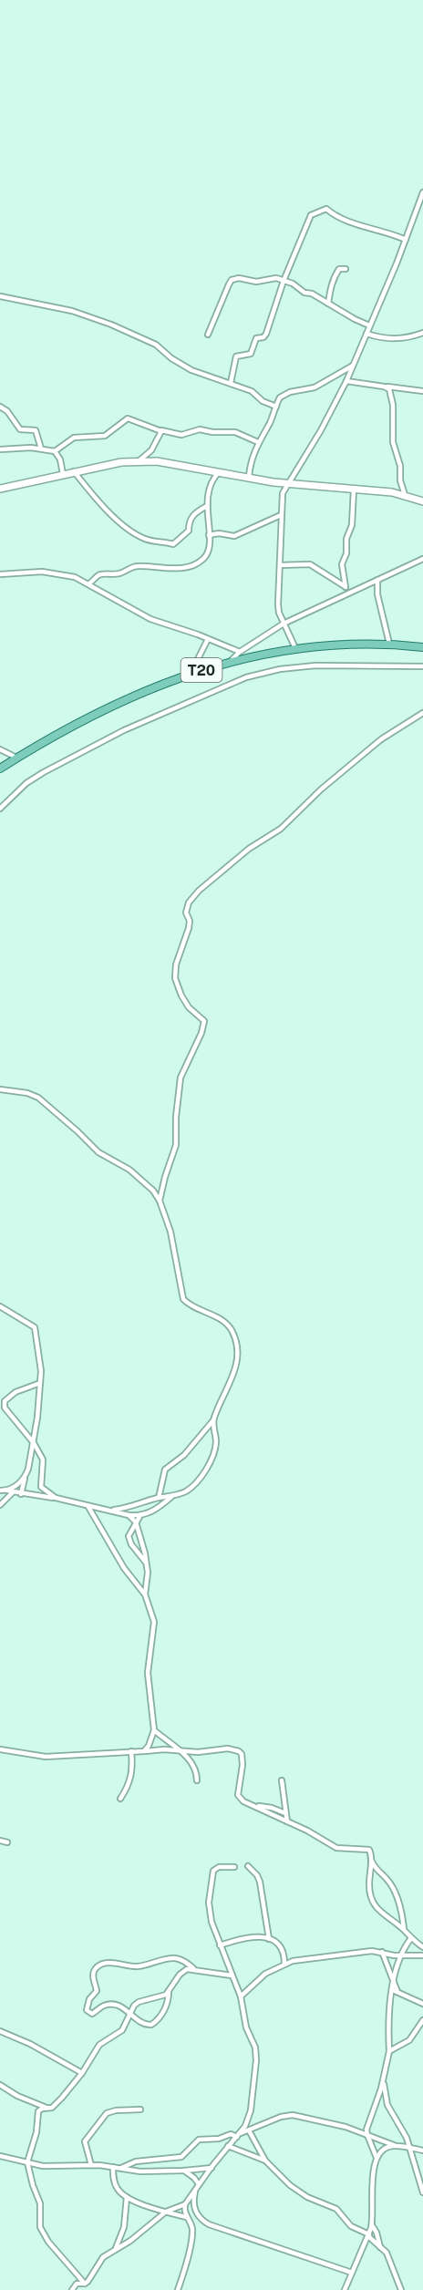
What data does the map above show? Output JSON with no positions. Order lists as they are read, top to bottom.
{
  "streets": {
    "main road": ["T20"]
  }
}
